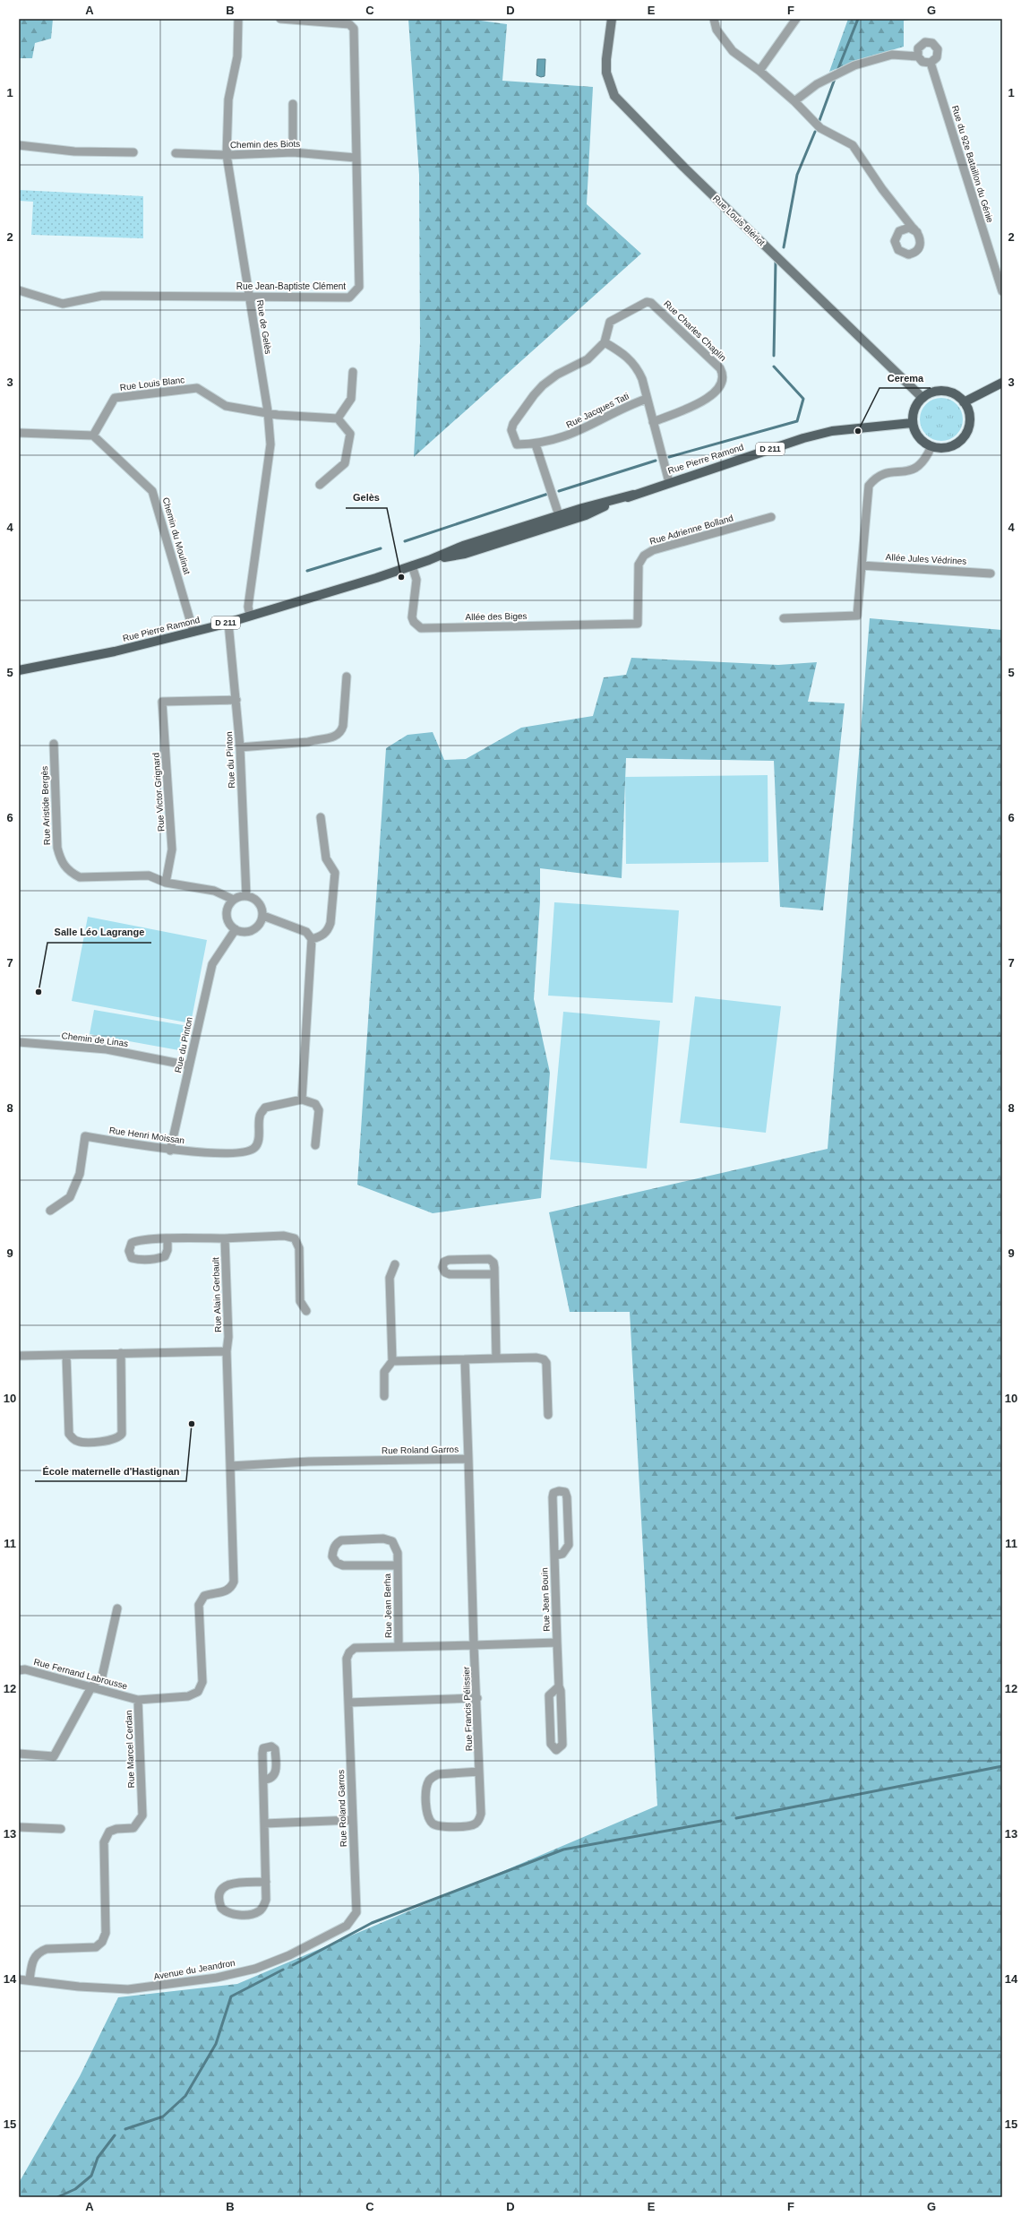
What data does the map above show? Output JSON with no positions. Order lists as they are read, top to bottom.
{
  "streets": {
    "main road": ["D 211", "Rue Pierre Ramond"],
    "street": [
      "Chemin des Biots",
      "Rue du 92e Bataillon du Génie",
      "Rue Louis Blériot",
      "Rue Jean-Baptiste Clément",
      "Rue de Gelès",
      "Rue Charles Chaplin",
      "Rue Louis Blanc",
      "Rue Jacques Tati",
      "Rue Adrienne Bolland",
      "Chemin du Moulinat",
      "Allée Jules Védrines",
      "Allée des Biges",
      "Rue du Pinton",
      "Rue Victor Grignard",
      "Rue Aristide Bergès",
      "Chemin de Linas",
      "Rue Henri Moissan",
      "Rue Alain Gerbault",
      "Rue Roland Garros",
      "Rue Jean Bouin",
      "Rue Jean Berha",
      "Rue Fernand Labrousse",
      "Rue Francis Pélissier",
      "Rue Marcel Cerdan",
      "Avenue du Jeandron"
    ]
  },
  "crossings": [
    ["Chemin des Biots", "Rue Jean-Baptiste Clément"],
    ["Chemin des Biots", "Rue de Gelès"],
    ["Rue Louis Blériot", "Rue Pierre Ramond"],
    ["Rue Jean-Baptiste Clément", "Rue de Gelès"],
    ["Rue de Gelès", "Rue Louis Blanc"],
    ["Rue de Gelès", "Rue Pierre Ramond"],
    ["Rue Charles Chaplin", "Rue Jacques Tati"],
    ["Rue Louis Blanc", "Chemin du Moulinat"],
    ["Rue Pierre Ramond", "Chemin du Moulinat"],
    ["Rue Pierre Ramond", "Allée des Biges"],
    ["Rue Pierre Ramond", "Rue du Pinton"],
    ["Rue Adrienne Bolland", "Allée des Biges"],
    ["Rue du Pinton", "Rue Victor Grignard"],
    ["Rue du Pinton", "Chemin de Linas"],
    ["Rue du Pinton", "Rue Henri Moissan"],
    ["Rue Victor Grignard", "Rue Aristide Bergès"],
    ["Rue Roland Garros", "Rue Jean Bouin"],
    ["Rue Roland Garros", "Rue Jean Berha"],
    ["Rue Roland Garros", "Rue Francis Pélissier"],
    ["Rue Roland Garros", "Rue Marcel Cerdan"],
    ["Rue Roland Garros", "Avenue du Jeandron"],
    ["Rue Jean Bouin", "Rue Francis Pélissier"],
    ["Rue Fernand Labrousse", "Rue Marcel Cerdan"],
    ["Rue Marcel Cerdan", "Avenue du Jeandron"]
  ],
  "places": [
    "Cerema",
    "Gelès",
    "Salle Léo Lagrange",
    "École maternelle d'Hastignan"
  ],
  "grid": {
    "columns": [
      "A",
      "B",
      "C",
      "D",
      "E",
      "F",
      "G"
    ],
    "rows": [
      "1",
      "2",
      "3",
      "4",
      "5",
      "6",
      "7",
      "8",
      "9",
      "10",
      "11",
      "12",
      "13",
      "14",
      "15"
    ]
  }
}
